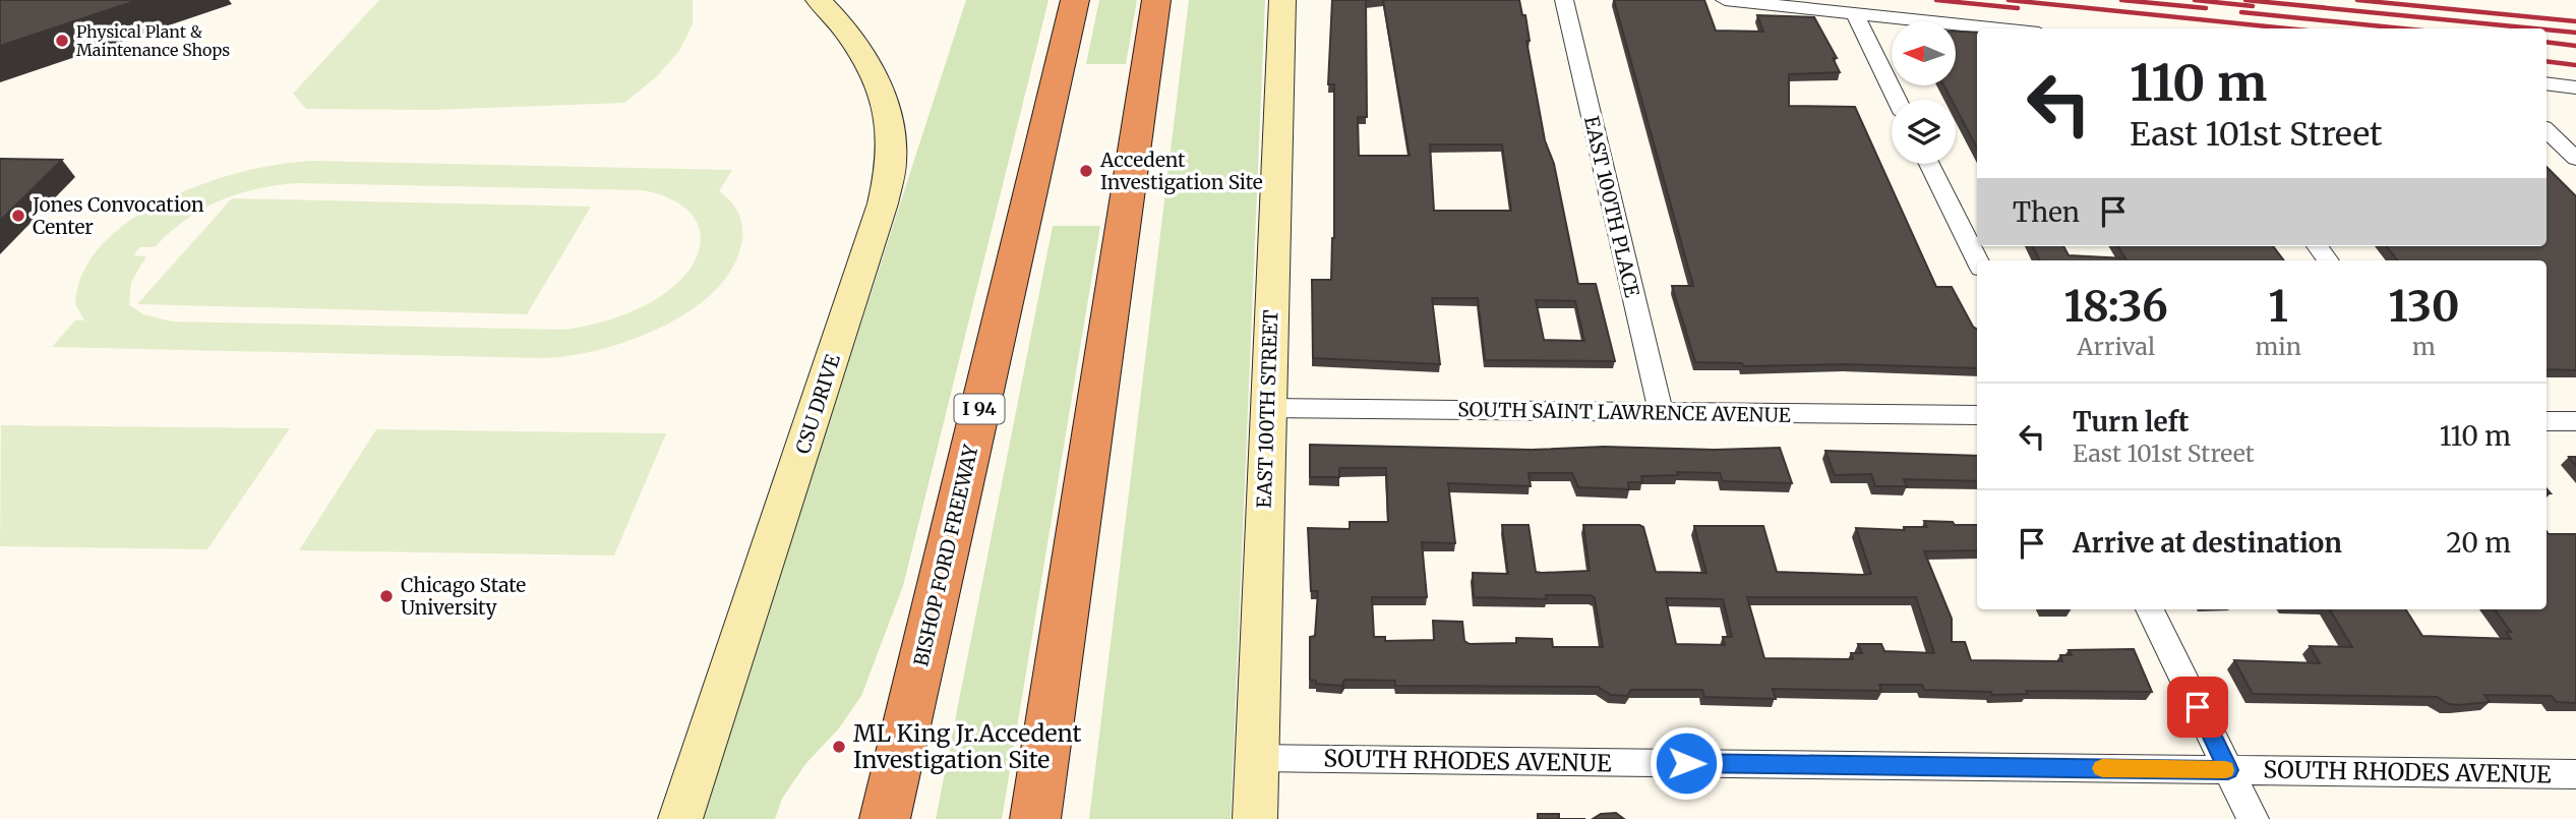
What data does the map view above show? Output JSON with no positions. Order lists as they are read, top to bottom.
{
  "streets": {
    "highway": ["I 94", "BISHOP FORD FREEWAY"],
    "street": [
      "EAST 100TH PLACE",
      "CSU DRIVE",
      "EAST 100TH STREET",
      "SOUTH SAINT LAWRENCE AVENUE",
      "SOUTH RHODES AVENUE"
    ]
  },
  "crossings": [
    ["EAST 100TH PLACE", "SOUTH SAINT LAWRENCE AVENUE"],
    ["EAST 100TH STREET", "SOUTH SAINT LAWRENCE AVENUE"],
    ["EAST 100TH STREET", "SOUTH RHODES AVENUE"]
  ],
  "places": [
    "Physical Plant & Maintenance Shops",
    "Accedent Investigation Site",
    "Jones Convocation Center",
    "Chicago State University",
    "ML King Jr.Accedent Investigation Site"
  ],
  "north": "left",
  "page": {
    "turn": ["110 m", "East 101st Street"],
    "then": "Then",
    "eta": [
      "18:36",
      "Arrival",
      "1",
      "min",
      "130",
      "m"
    ],
    "list": [
      {
        "name": "Turn left",
        "note": "East 101st Street",
        "value": "110 m"
      },
      {
        "name": "Arrive at destination",
        "value": "20 m"
      }
    ]
  }
}
